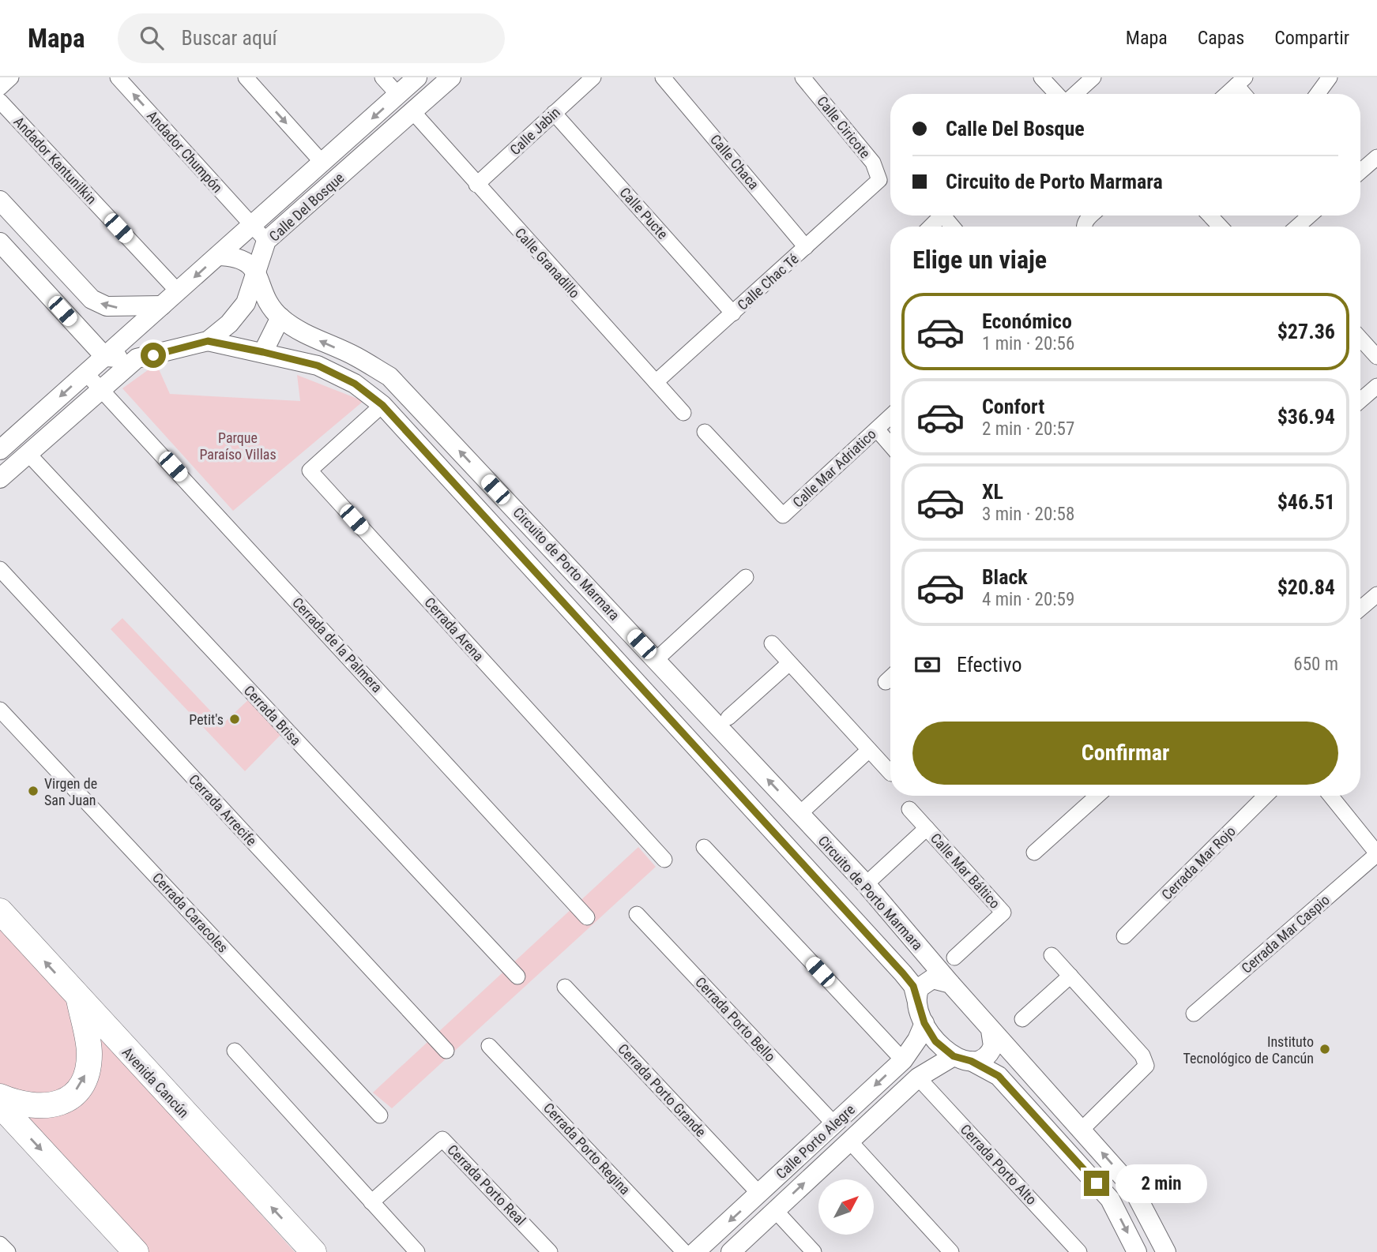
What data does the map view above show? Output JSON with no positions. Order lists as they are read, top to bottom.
{
  "streets": {
    "main road": ["Avenida Cancún"],
    "street": [
      "Calle Ciricote",
      "Calle Jabin",
      "Andador Chumpón",
      "Andador Kantunilkin",
      "Calle Chaca",
      "Calle Del Bosque",
      "Calle Pucte",
      "Calle Granadillo",
      "Calle Chac Té",
      "Calle Mar Adriatico",
      "Circuito de Porto Marmara",
      "Cerrada Arena",
      "Cerrada de la Palmera",
      "Cerrada Brisa",
      "Cerrada Arrecife",
      "Cerrada Mar Rojo",
      "Calle Mar Báltico",
      "Cerrada Caracoles",
      "Cerrada Mar Caspio",
      "Cerrada Porto Bello",
      "Cerrada Porto Grande",
      "Calle Porto Alegre",
      "Cerrada Porto Regina",
      "Cerrada Porto Alto",
      "Cerrada Porto Real"
    ]
  },
  "crossings": [
    ["Calle Ciricote", "Calle Chac Té"],
    ["Calle Jabin", "Calle Pucte"],
    ["Calle Jabin", "Calle Granadillo"],
    ["Andador Chumpón", "Calle Del Bosque"],
    ["Andador Kantunilkin", "Calle Del Bosque"],
    ["Calle Chaca", "Calle Chac Té"],
    ["Calle Del Bosque", "Calle Granadillo"],
    ["Calle Del Bosque", "Circuito de Porto Marmara"],
    ["Calle Del Bosque", "Cerrada de la Palmera"],
    ["Calle Del Bosque", "Cerrada Brisa"],
    ["Calle Pucte", "Calle Chac Té"],
    ["Calle Granadillo", "Calle Chac Té"],
    ["Circuito de Porto Marmara", "Cerrada Arena"],
    ["Circuito de Porto Marmara", "Calle Mar Báltico"],
    ["Circuito de Porto Marmara", "Calle Porto Alegre"],
    ["Cerrada Porto Bello", "Calle Porto Alegre"],
    ["Cerrada Porto Grande", "Calle Porto Alegre"],
    ["Calle Porto Alegre", "Cerrada Porto Alto"]
  ],
  "parks": ["Parque Paraíso Villas"],
  "places": ["Petit's", "Virgen de San Juan", "Instituto Tecnológico de Cancún"],
  "north": "top right",
  "page": {
    "header": "Mapa",
    "search": "Buscar aquí",
    "nav": ["Mapa", "Capas", "Compartir"],
    "banner": ["Calle Del Bosque", "Circuito de Porto Marmara"],
    "heading": "Elige un viaje",
    "list": [
      {
        "name": "Económico",
        "note": "1 min · 20:56",
        "value": "$27.36"
      },
      {
        "name": "Confort",
        "note": "2 min · 20:57",
        "value": "$36.94"
      },
      {
        "name": "XL",
        "note": "3 min · 20:58",
        "value": "$46.51"
      },
      {
        "name": "Black",
        "note": "4 min · 20:59",
        "value": "$20.84"
      }
    ],
    "pay": ["Efectivo", "650 m"],
    "buttons": "Confirmar",
    "bubble": "2 min"
  }
}
